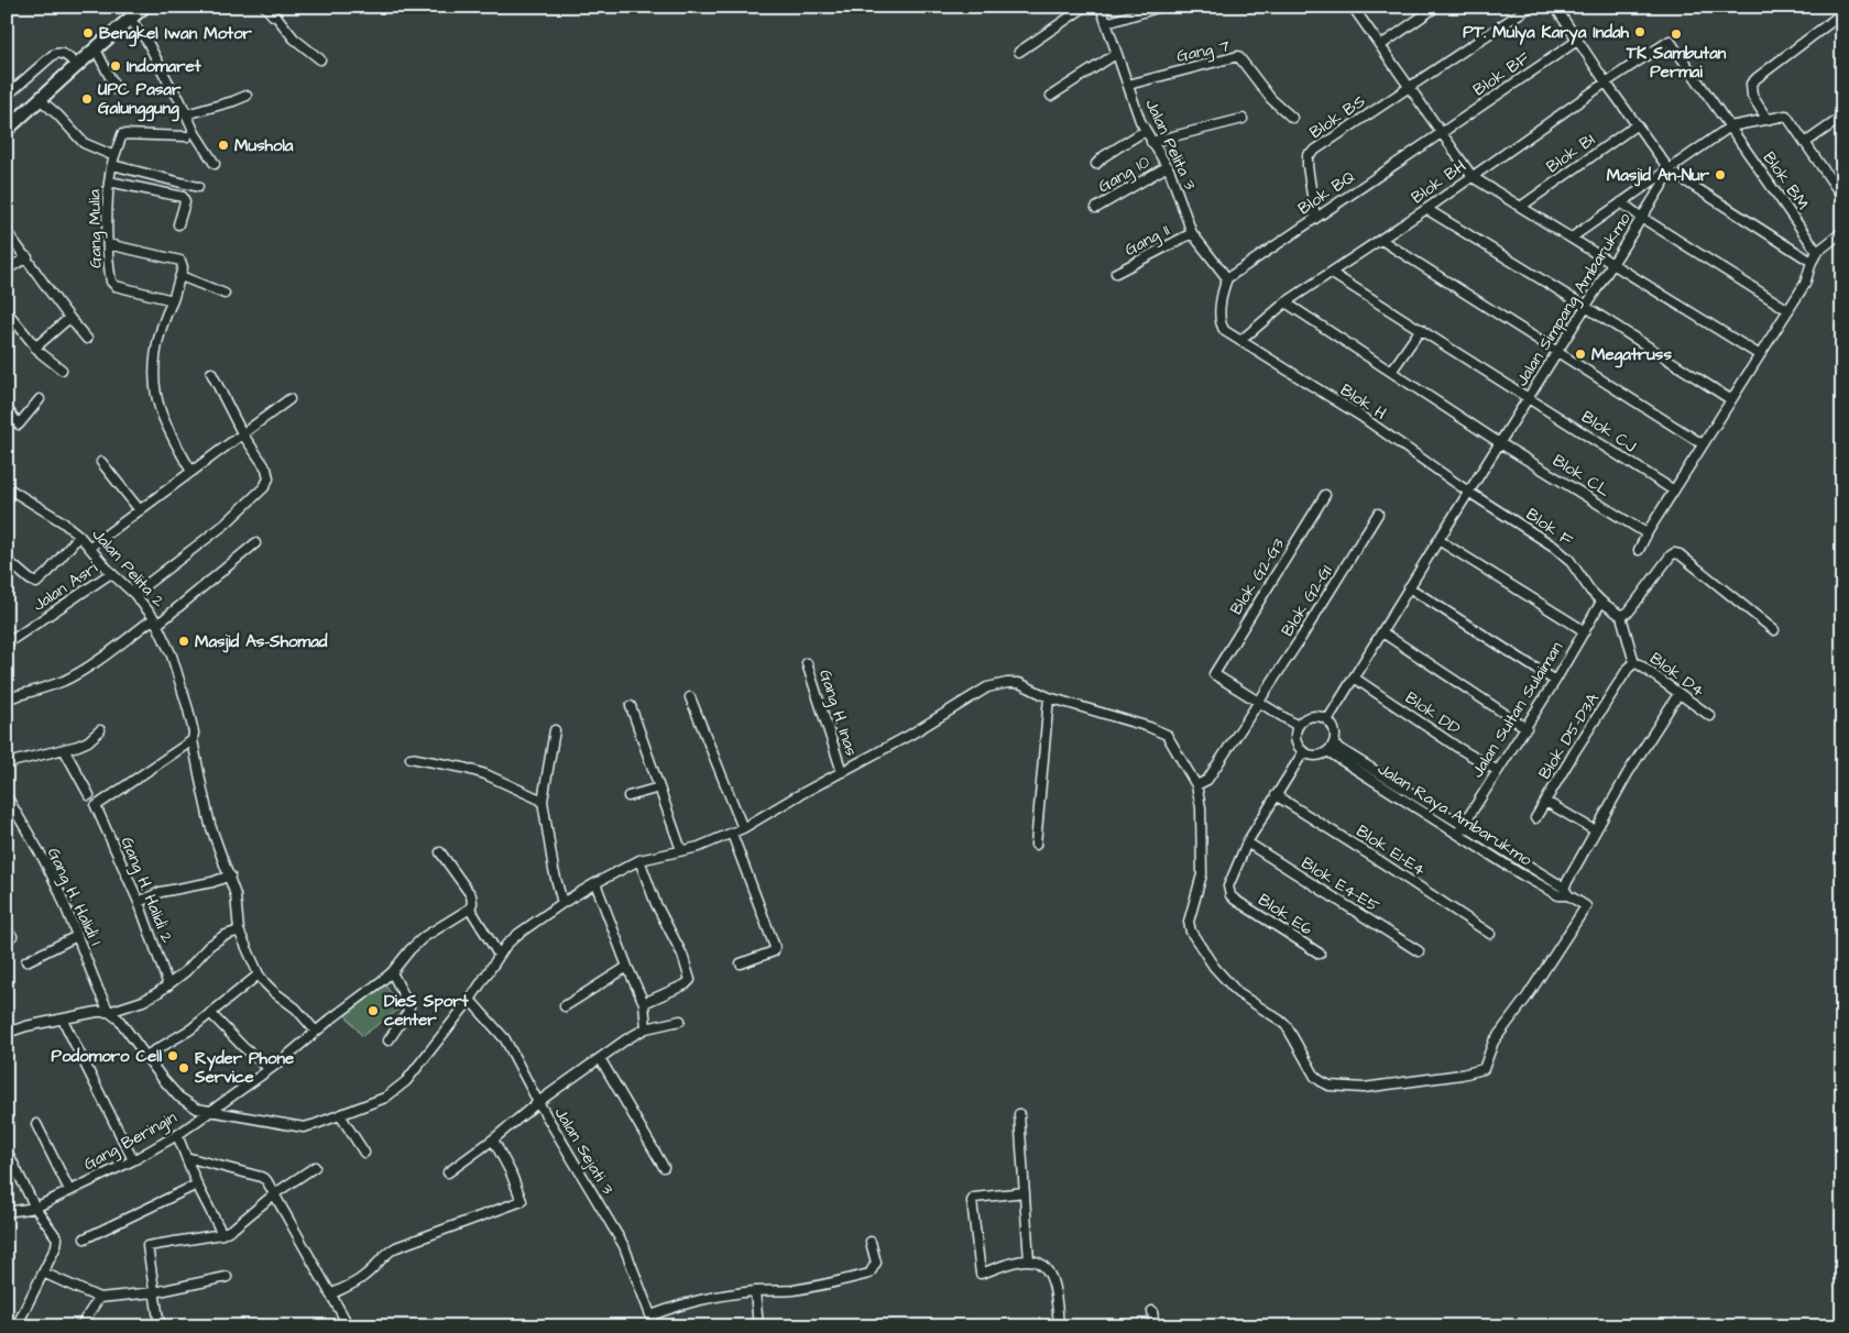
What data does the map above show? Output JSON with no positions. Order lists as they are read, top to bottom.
{
  "streets": {
    "street": [
      "Gang 7",
      "Blok BF",
      "Blok BS",
      "Jalan Pelita 3",
      "Blok BI",
      "Gang 10",
      "Blok BM",
      "Blok BH",
      "Blok BQ",
      "Gang Mulia",
      "Gang 11",
      "Jalan Simpang Ambarukmo",
      "Blok H",
      "Blok CJ",
      "Blok CL",
      "Blok F",
      "Jalan Pelita 2",
      "Blok G2-G3",
      "Jalan Asri",
      "Blok G2-G1",
      "Blok D4",
      "Jalan Sultan Sulaiman",
      "Gang H. Inas",
      "Blok DD",
      "Blok D5-D3A",
      "Jalan Raya Ambarukmo",
      "Blok E1-E4",
      "Blok E4-E5",
      "Gang H. Halidi 2",
      "Gang H. Halidi 1",
      "Blok E6",
      "Gang Beringin",
      "Jalan Sejati 3"
    ]
  },
  "crossings": [
    ["Gang 7", "Jalan Pelita 3"],
    ["Blok BF", "Blok BQ"],
    ["Blok BS", "Blok BQ"],
    ["Jalan Pelita 3", "Gang 10"],
    ["Jalan Pelita 3", "Gang 11"],
    ["Blok BM", "Blok BH"],
    ["Blok BH", "Blok H"],
    ["Blok BH", "Blok CJ"],
    ["Blok BH", "Blok CL"],
    ["Jalan Simpang Ambarukmo", "Blok H"],
    ["Jalan Simpang Ambarukmo", "Blok CJ"],
    ["Jalan Simpang Ambarukmo", "Blok CL"],
    ["Jalan Simpang Ambarukmo", "Blok F"],
    ["Blok H", "Blok F"],
    ["Blok F", "Jalan Sultan Sulaiman"],
    ["Jalan Pelita 2", "Jalan Asri"],
    ["Jalan Pelita 2", "Gang H. Halidi 2"],
    ["Jalan Pelita 2", "Gang Beringin"],
    ["Blok G2-G3", "Blok G2-G1"],
    ["Blok G2-G1", "Jalan Raya Ambarukmo"],
    ["Blok G2-G1", "Gang H. Halidi 1"],
    ["Blok D4", "Blok D5-D3A"],
    ["Jalan Sultan Sulaiman", "Blok DD"],
    ["Jalan Sultan Sulaiman", "Jalan Raya Ambarukmo"],
    ["Gang H. Inas", "Gang H. Halidi 1"],
    ["Jalan Raya Ambarukmo", "Gang H. Halidi 1"],
    ["Blok E4-E5", "Blok E6"],
    ["Gang H. Halidi 1", "Gang Beringin"],
    ["Gang H. Halidi 1", "Jalan Sejati 3"]
  ],
  "places": [
    "PT. Mulya Karya Indah",
    "Bengkel Iwan Motor",
    "TK Sambutan Permai",
    "Indomaret",
    "UPC Pasar Galunggung",
    "Mushola",
    "Masjid An-Nur",
    "Megatruss",
    "Masjid As-Shomad",
    "DieS Sport center",
    "Podomoro Cell",
    "Ryder Phone Service"
  ]
}
